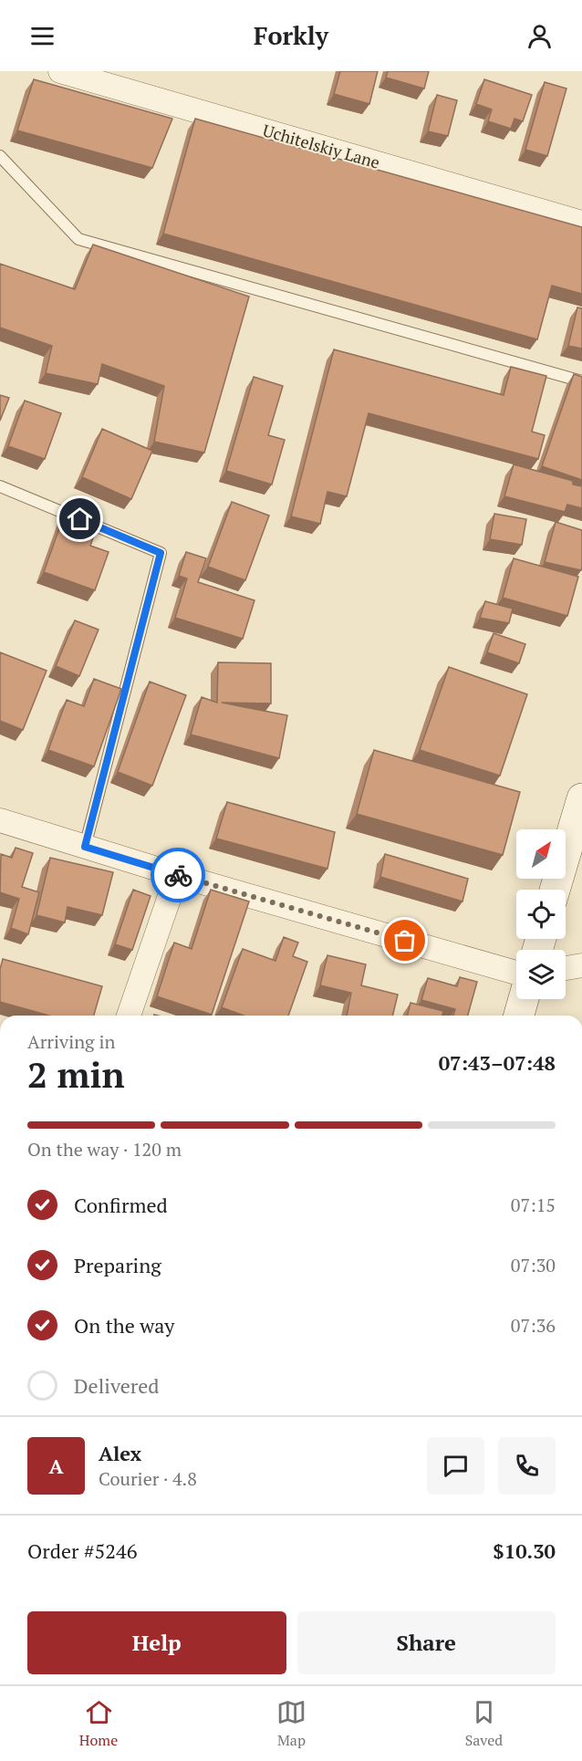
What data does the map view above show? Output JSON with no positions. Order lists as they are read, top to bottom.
{
  "streets": {
    "street": ["Uchitelskiy Lane"]
  },
  "north": "top right",
  "page": {
    "header": "Forkly",
    "heading": ["2 min", "Arriving in", "07:43–07:48"],
    "panel": [
      "Alex",
      "Courier · 4.8",
      "Order #5246",
      "$10.30"
    ],
    "bar": "On the way · 120 m",
    "list": [
      ["Confirmed", "07:15"],
      ["Preparing", "07:30"],
      ["On the way", "07:36"],
      "Delivered"
    ],
    "round": "A",
    "buttons": ["Help", "Share"],
    "tabs": ["Home", "Map", "Saved"]
  }
}
